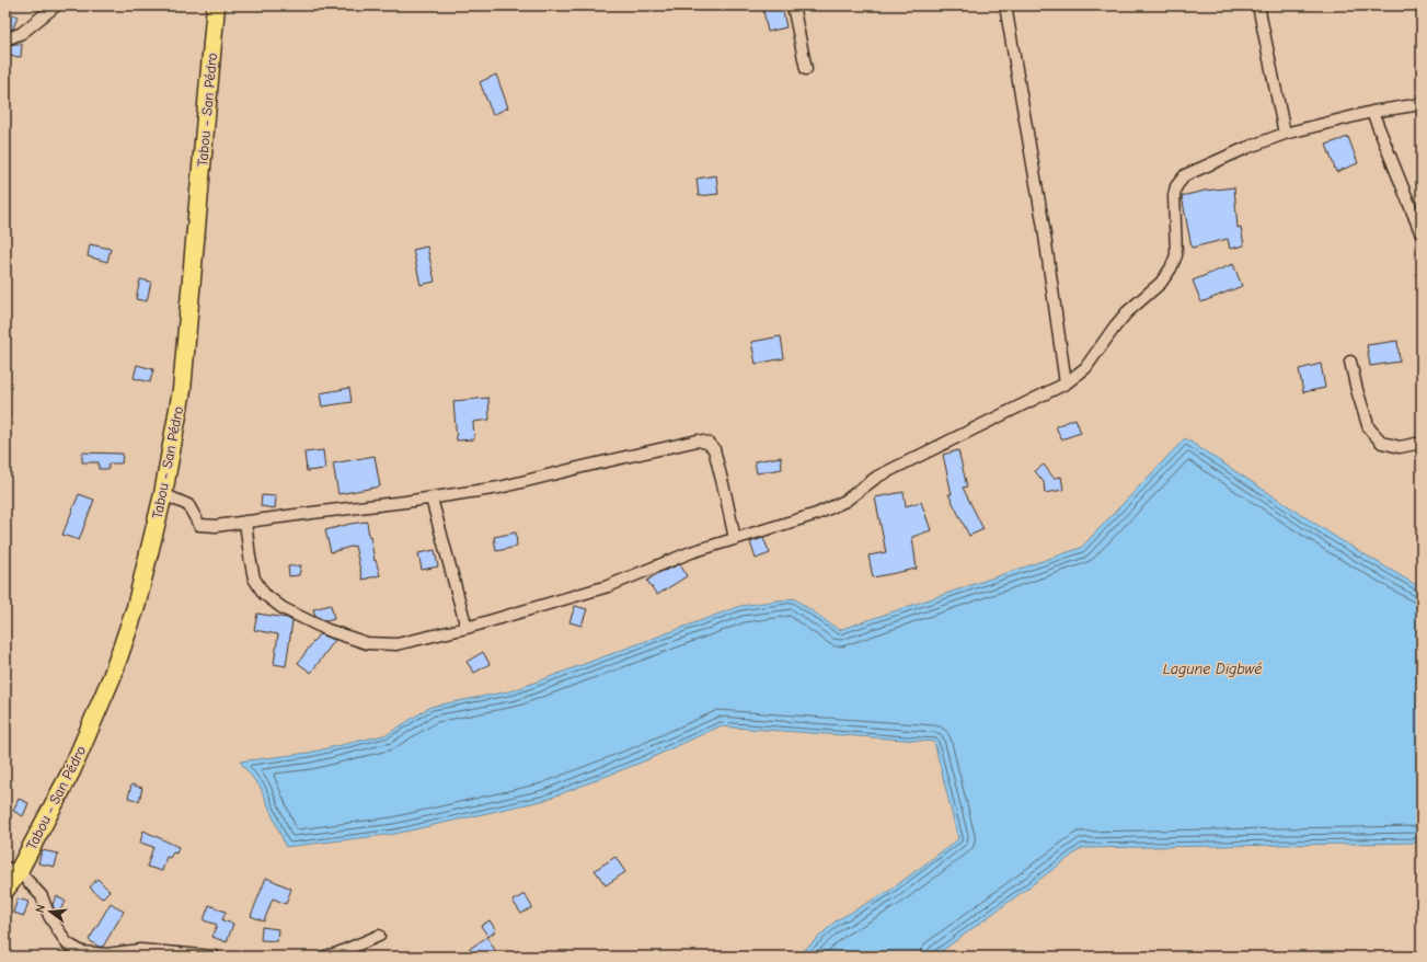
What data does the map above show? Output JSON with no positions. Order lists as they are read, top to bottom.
{
  "streets": {
    "main road": ["Tabou - San Pédro"]
  },
  "water": ["Lagune Digbwé"],
  "north": "left"
}
